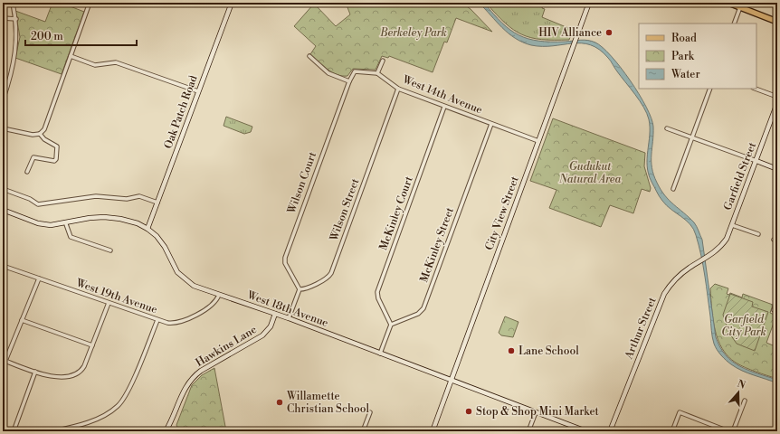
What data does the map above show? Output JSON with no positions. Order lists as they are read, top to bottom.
{
  "streets": {
    "street": [
      "West 14th Avenue",
      "Oak Patch Road",
      "Garfield Street",
      "Wilson Court",
      "Wilson Street",
      "McKinley Court",
      "City View Street",
      "McKinley Street",
      "West 19th Avenue",
      "West 18th Avenue",
      "Arthur Street",
      "Hawkins Lane"
    ]
  },
  "crossings": [
    ["West 14th Avenue", "Wilson Street"],
    ["West 14th Avenue", "McKinley Court"],
    ["West 14th Avenue", "City View Street"],
    ["West 14th Avenue", "McKinley Street"],
    ["Oak Patch Road", "West 18th Avenue"],
    ["Garfield Street", "Arthur Street"],
    ["Wilson Court", "Wilson Street"],
    ["McKinley Court", "McKinley Street"],
    ["City View Street", "West 18th Avenue"],
    ["West 19th Avenue", "West 18th Avenue"],
    ["West 18th Avenue", "Hawkins Lane"]
  ],
  "parks": ["Berkeley Park", "Gudukut Natural Area", "Garfield City Park"],
  "places": [
    "HIV Alliance",
    "Lane School",
    "Willamette Christian School",
    "Stop & Shop Mini Market"
  ],
  "legend": ["Road", "Park", "Water"],
  "scale_bar": "200 m",
  "north": "top"
}
